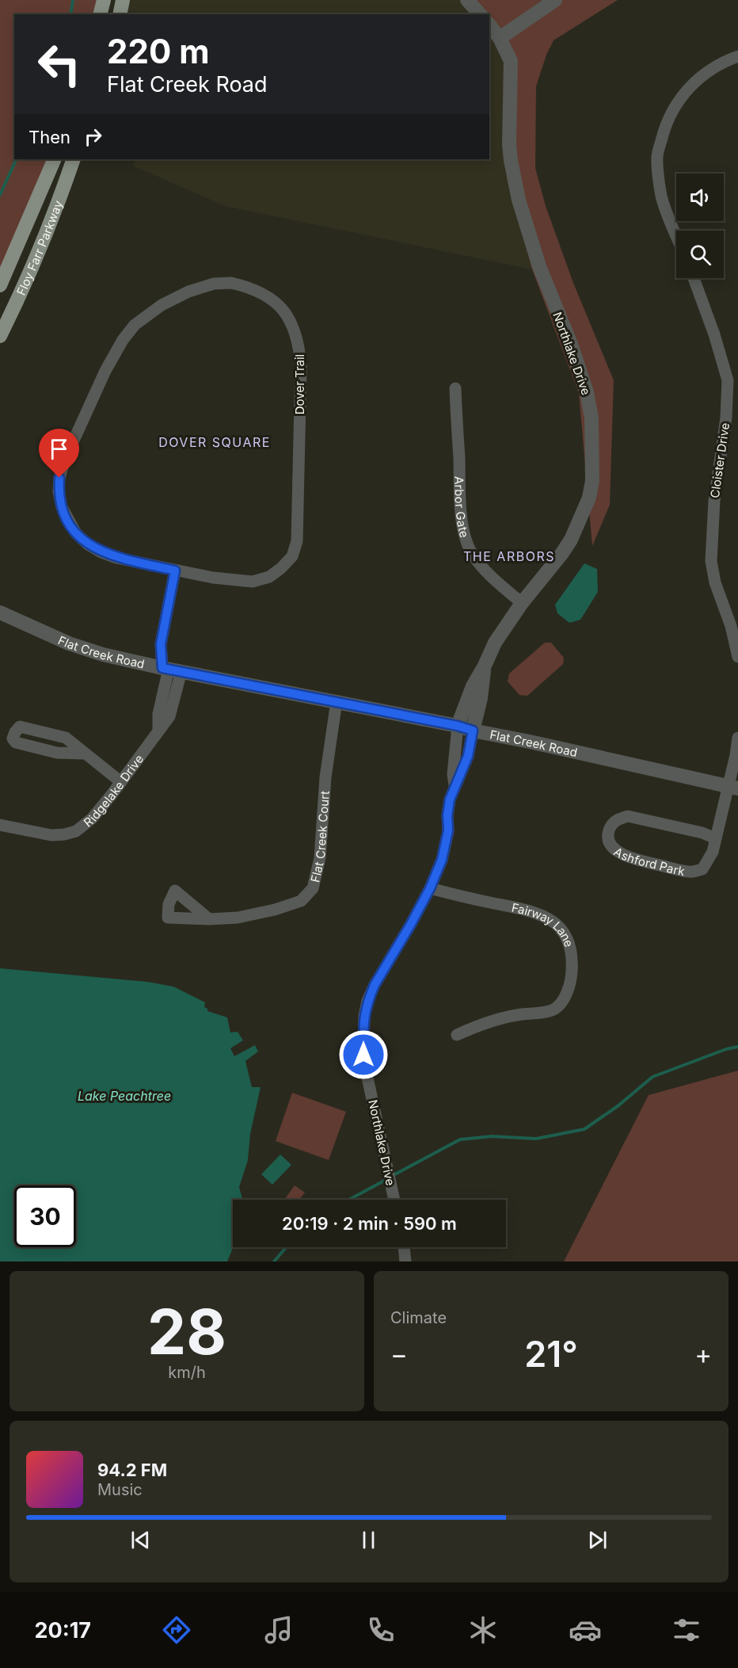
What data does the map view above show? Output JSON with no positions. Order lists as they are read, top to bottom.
{
  "streets": {
    "main road": ["Floy Farr Parkway"],
    "street": [
      "Northlake Drive",
      "Dover Trail",
      "Cloister Drive",
      "Arbor Gate",
      "Flat Creek Road",
      "Ridgelake Drive",
      "Flat Creek Court",
      "Ashford Park",
      "Fairway Lane"
    ]
  },
  "crossings": [
    ["Northlake Drive", "Arbor Gate"],
    ["Northlake Drive", "Flat Creek Road"],
    ["Northlake Drive", "Fairway Lane"],
    ["Flat Creek Road", "Ridgelake Drive"],
    ["Flat Creek Road", "Flat Creek Court"],
    ["Flat Creek Road", "Ashford Park"]
  ],
  "districts": ["DOVER SQUARE", "THE ARBORS"],
  "water": ["Lake Peachtree"],
  "page": {
    "turn": ["220 m", "Flat Creek Road"],
    "then": "Then",
    "limit": "30",
    "trip": "20:19 · 2 min · 590 m",
    "tile": [
      ["28", "km/h"],
      "Climate"
    ],
    "heat": ["−", "21°", "+"],
    "song": ["94.2 FM", "Music"],
    "tabs": "20:17"
  }
}
